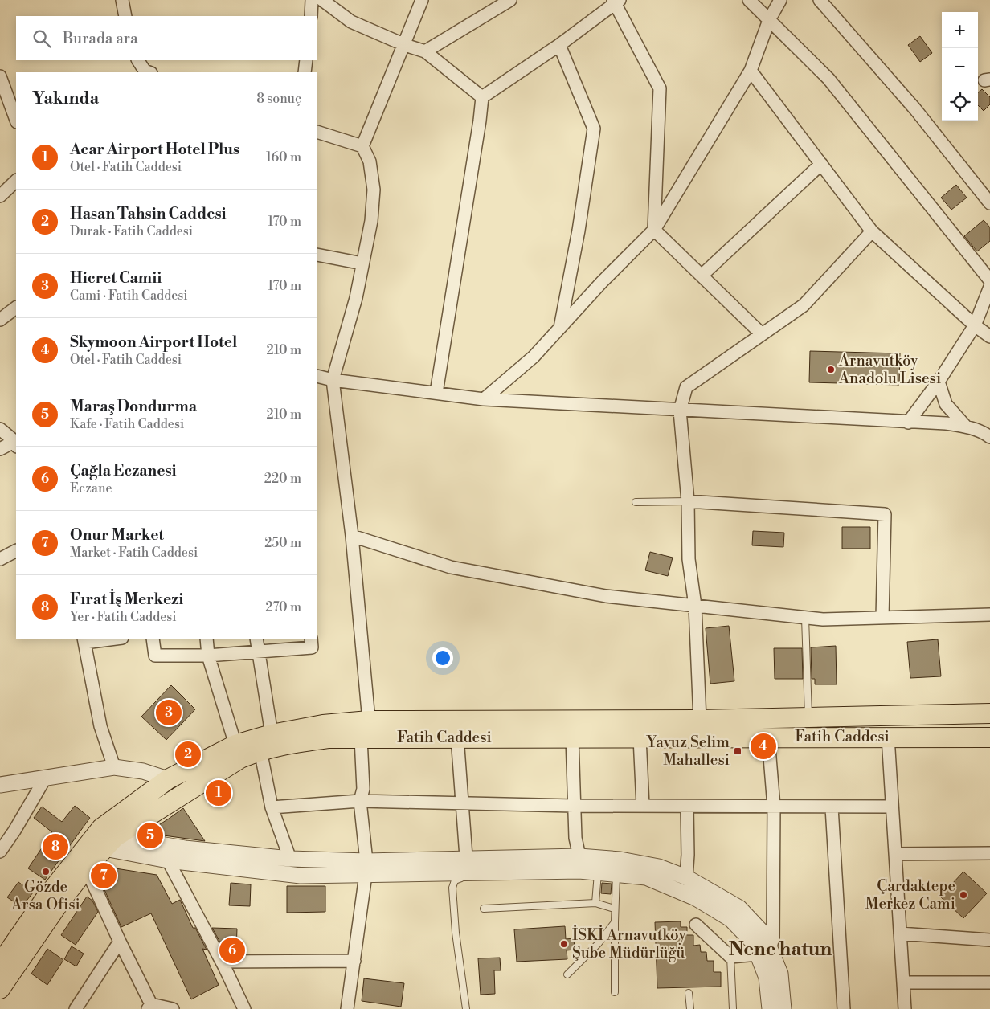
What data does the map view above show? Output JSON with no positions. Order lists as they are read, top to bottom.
{
  "streets": {
    "main road": ["Fatih Caddesi"]
  },
  "districts": ["Nene hatun"],
  "places": {
    "other": [
      "Arnavutköy Anadolu Lisesi",
      "Gözde Arsa Ofisi",
      "Çardaktepe Merkez Cami",
      "İSKİ Arnavutköy Şube Müdürlüğü"
    ],
    "transit": ["Yavuz Selim Mahallesi"]
  },
  "page": {
    "map_buttons": ["+", "−"],
    "search": "Burada ara",
    "heading": ["Yakında", "8 sonuç"],
    "list": [
      {
        "mark": "1",
        "name": "Acar Airport Hotel Plus",
        "note": "Otel · Fatih Caddesi",
        "value": "160 m"
      },
      {
        "mark": "2",
        "name": "Hasan Tahsin Caddesi",
        "note": "Durak · Fatih Caddesi",
        "value": "170 m"
      },
      {
        "mark": "3",
        "name": "Hicret Camii",
        "note": "Cami · Fatih Caddesi",
        "value": "170 m"
      },
      {
        "mark": "4",
        "name": "Skymoon Airport Hotel",
        "note": "Otel · Fatih Caddesi",
        "value": "210 m"
      },
      {
        "mark": "5",
        "name": "Maraş Dondurma",
        "note": "Kafe · Fatih Caddesi",
        "value": "210 m"
      },
      {
        "mark": "6",
        "name": "Çağla Eczanesi",
        "note": "Eczane",
        "value": "220 m"
      },
      {
        "mark": "7",
        "name": "Onur Market",
        "note": "Market · Fatih Caddesi",
        "value": "250 m"
      },
      {
        "mark": "8",
        "name": "Fırat İş Merkezi",
        "note": "Yer · Fatih Caddesi",
        "value": "270 m"
      }
    ],
    "pins": [
      "3",
      "4",
      "2",
      "1",
      "5",
      "8",
      "7",
      "6"
    ]
  }
}
